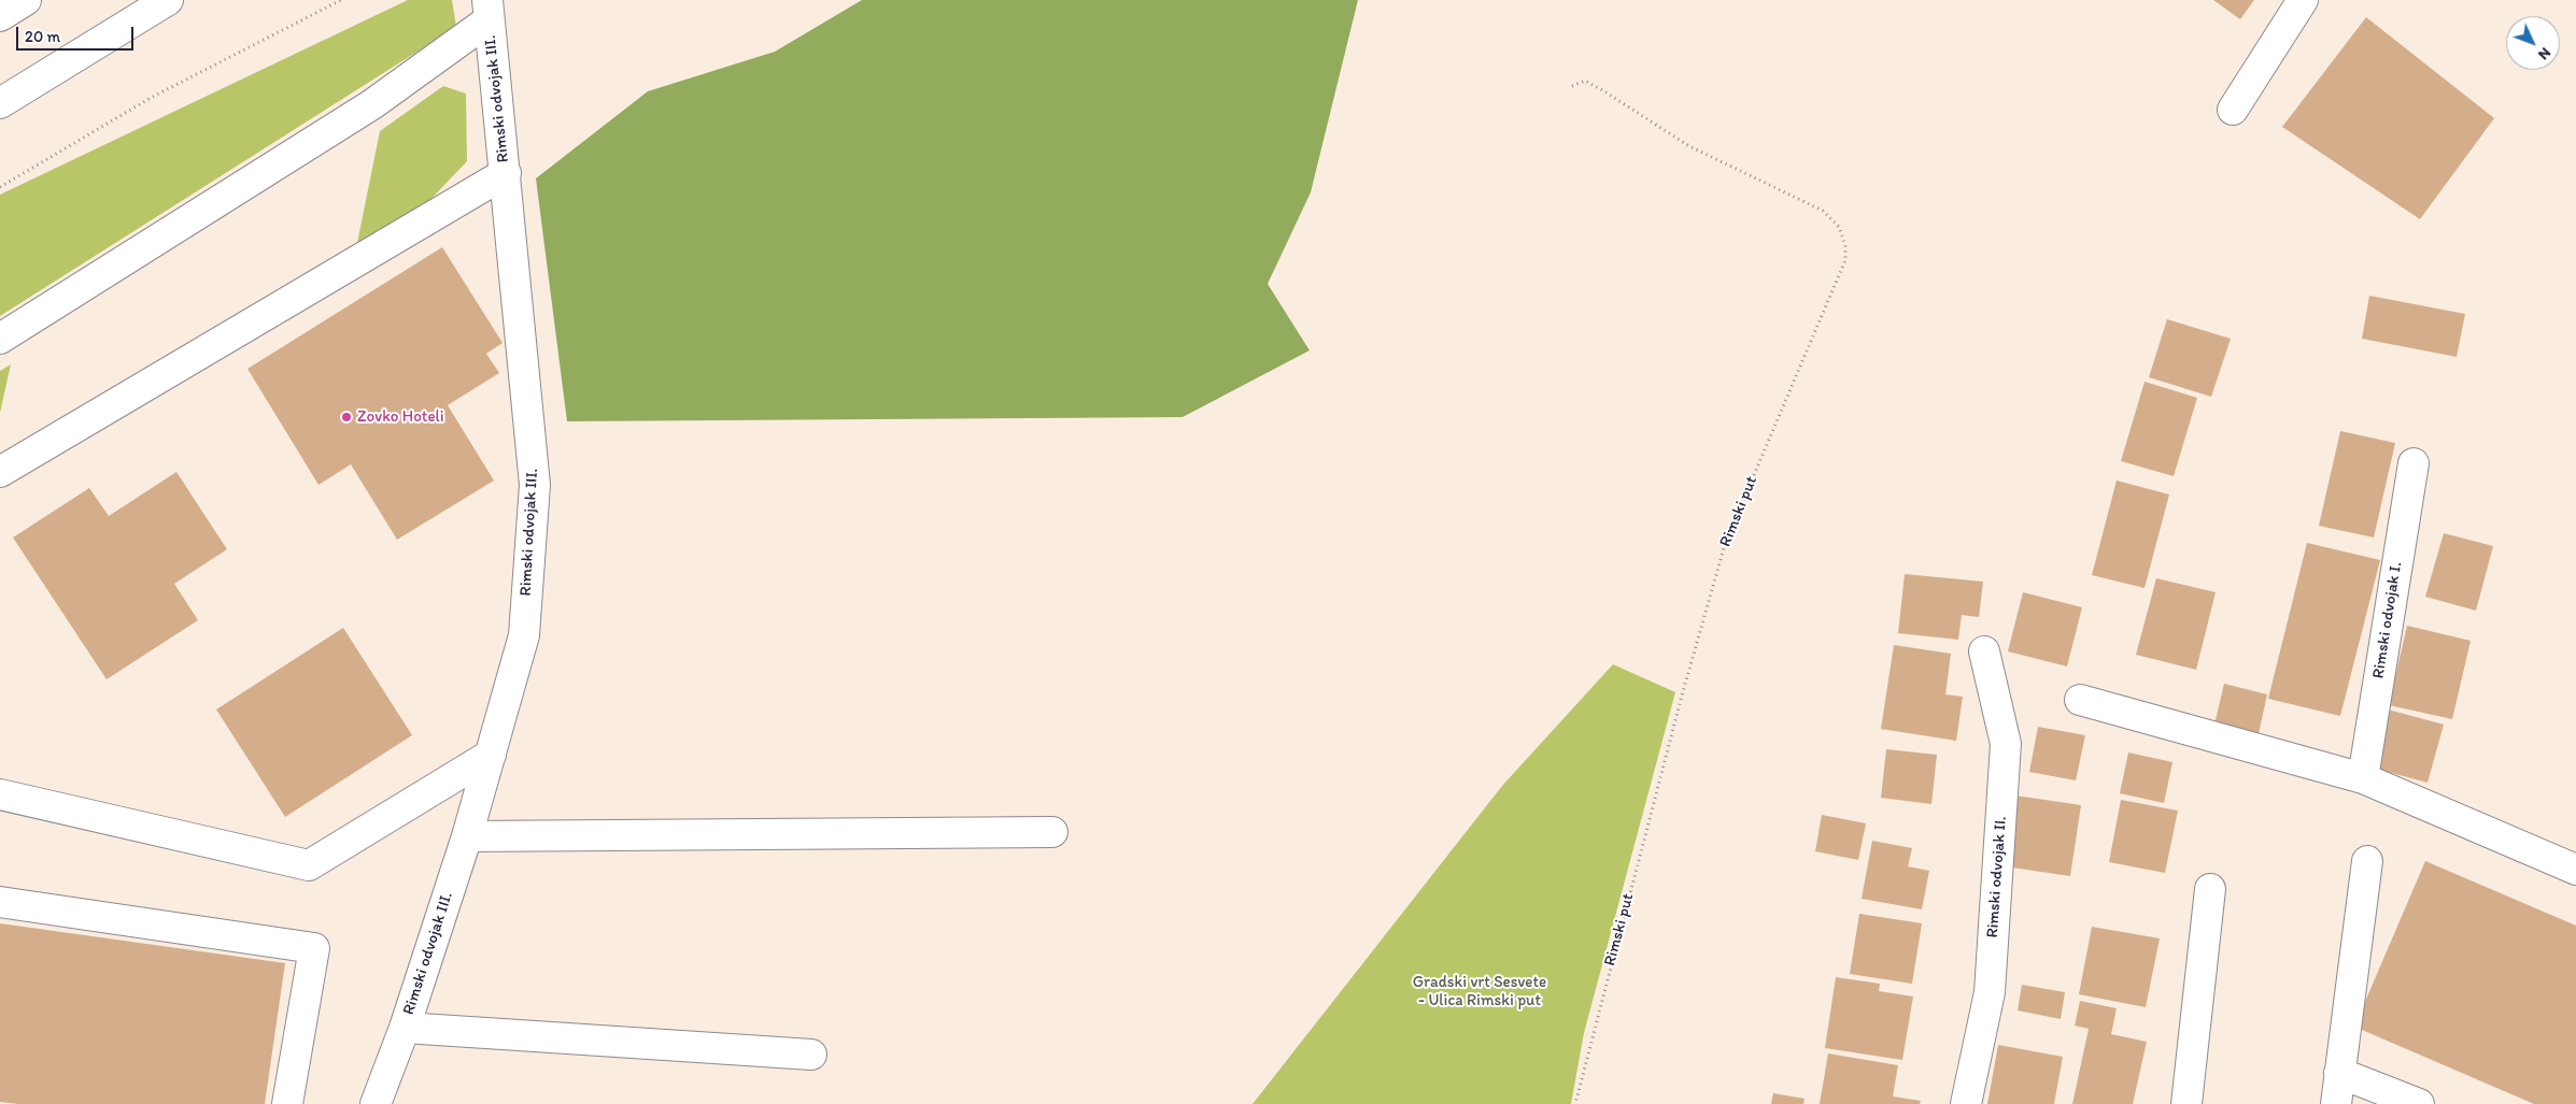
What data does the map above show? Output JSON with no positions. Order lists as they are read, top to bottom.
{
  "streets": {
    "street": ["Rimski odvojak III.", "Rimski odvojak I.", "Rimski odvojak II."],
    "path": ["Rimski put"]
  },
  "parks": ["Gradski vrt Sesvete - Ulica Rimski put"],
  "places": ["Zovko Hoteli"],
  "scale_bar": "20 m",
  "north": "bottom right"
}
